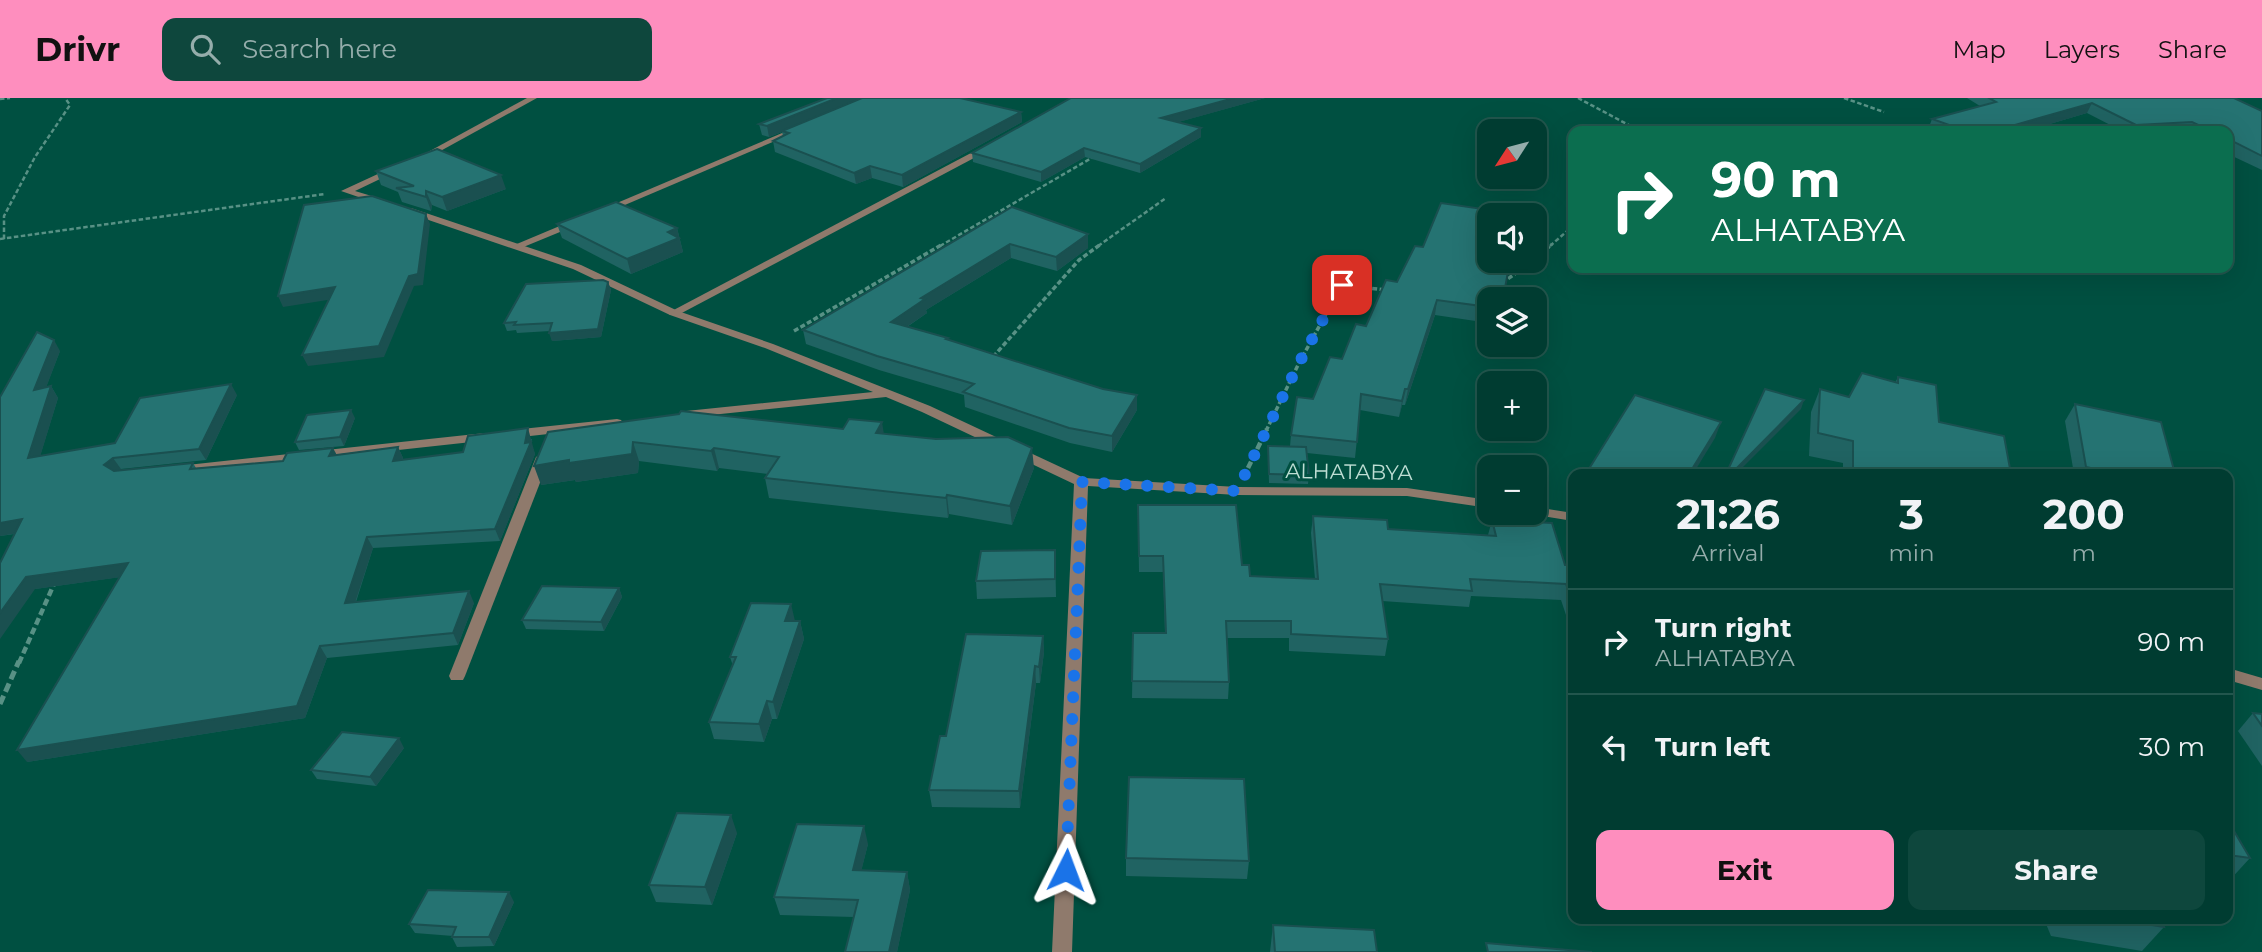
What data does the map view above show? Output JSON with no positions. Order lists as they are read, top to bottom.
{
  "streets": {
    "street": ["ALHATABYA"]
  },
  "north": "bottom left",
  "page": {
    "header": "Drivr",
    "search": "Search here",
    "nav": ["Map", "Layers", "Share"],
    "map_buttons": ["+", "−"],
    "turn": ["90 m", "ALHATABYA"],
    "eta": [
      "21:26",
      "Arrival",
      "3",
      "min",
      "200",
      "m"
    ],
    "list": [
      {
        "name": "Turn right",
        "note": "ALHATABYA",
        "value": "90 m"
      },
      {
        "name": "Turn left",
        "value": "30 m"
      }
    ],
    "buttons": ["Exit", "Share"]
  }
}
